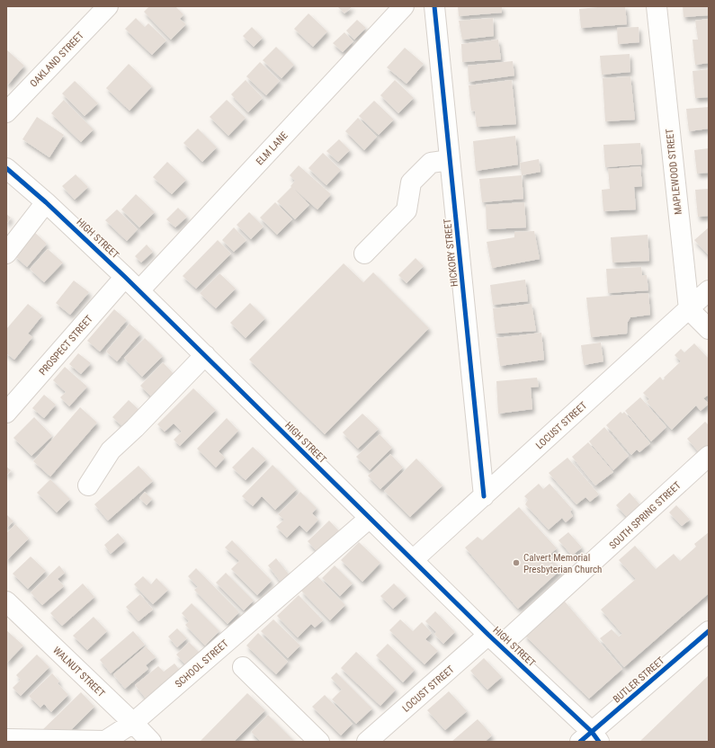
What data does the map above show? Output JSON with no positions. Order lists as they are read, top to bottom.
{
  "streets": {
    "street": [
      "OAKLAND STREET",
      "ELM LANE",
      "MAPLEWOOD STREET",
      "HIGH STREET",
      "HICKORY STREET",
      "PROSPECT STREET",
      "LOCUST STREET",
      "SOUTH SPRING STREET",
      "SCHOOL STREET",
      "WALNUT STREET",
      "BUTLER STREET"
    ]
  },
  "crossings": [
    ["ELM LANE", "HIGH STREET"],
    ["MAPLEWOOD STREET", "LOCUST STREET"],
    ["HIGH STREET", "PROSPECT STREET"],
    ["HIGH STREET", "LOCUST STREET"],
    ["HIGH STREET", "SOUTH SPRING STREET"],
    ["HIGH STREET", "SCHOOL STREET"],
    ["HIGH STREET", "BUTLER STREET"],
    ["HICKORY STREET", "LOCUST STREET"],
    ["LOCUST STREET", "SOUTH SPRING STREET"],
    ["SCHOOL STREET", "WALNUT STREET"]
  ],
  "places": ["Calvert Memorial Presbyterian Church"]
}
